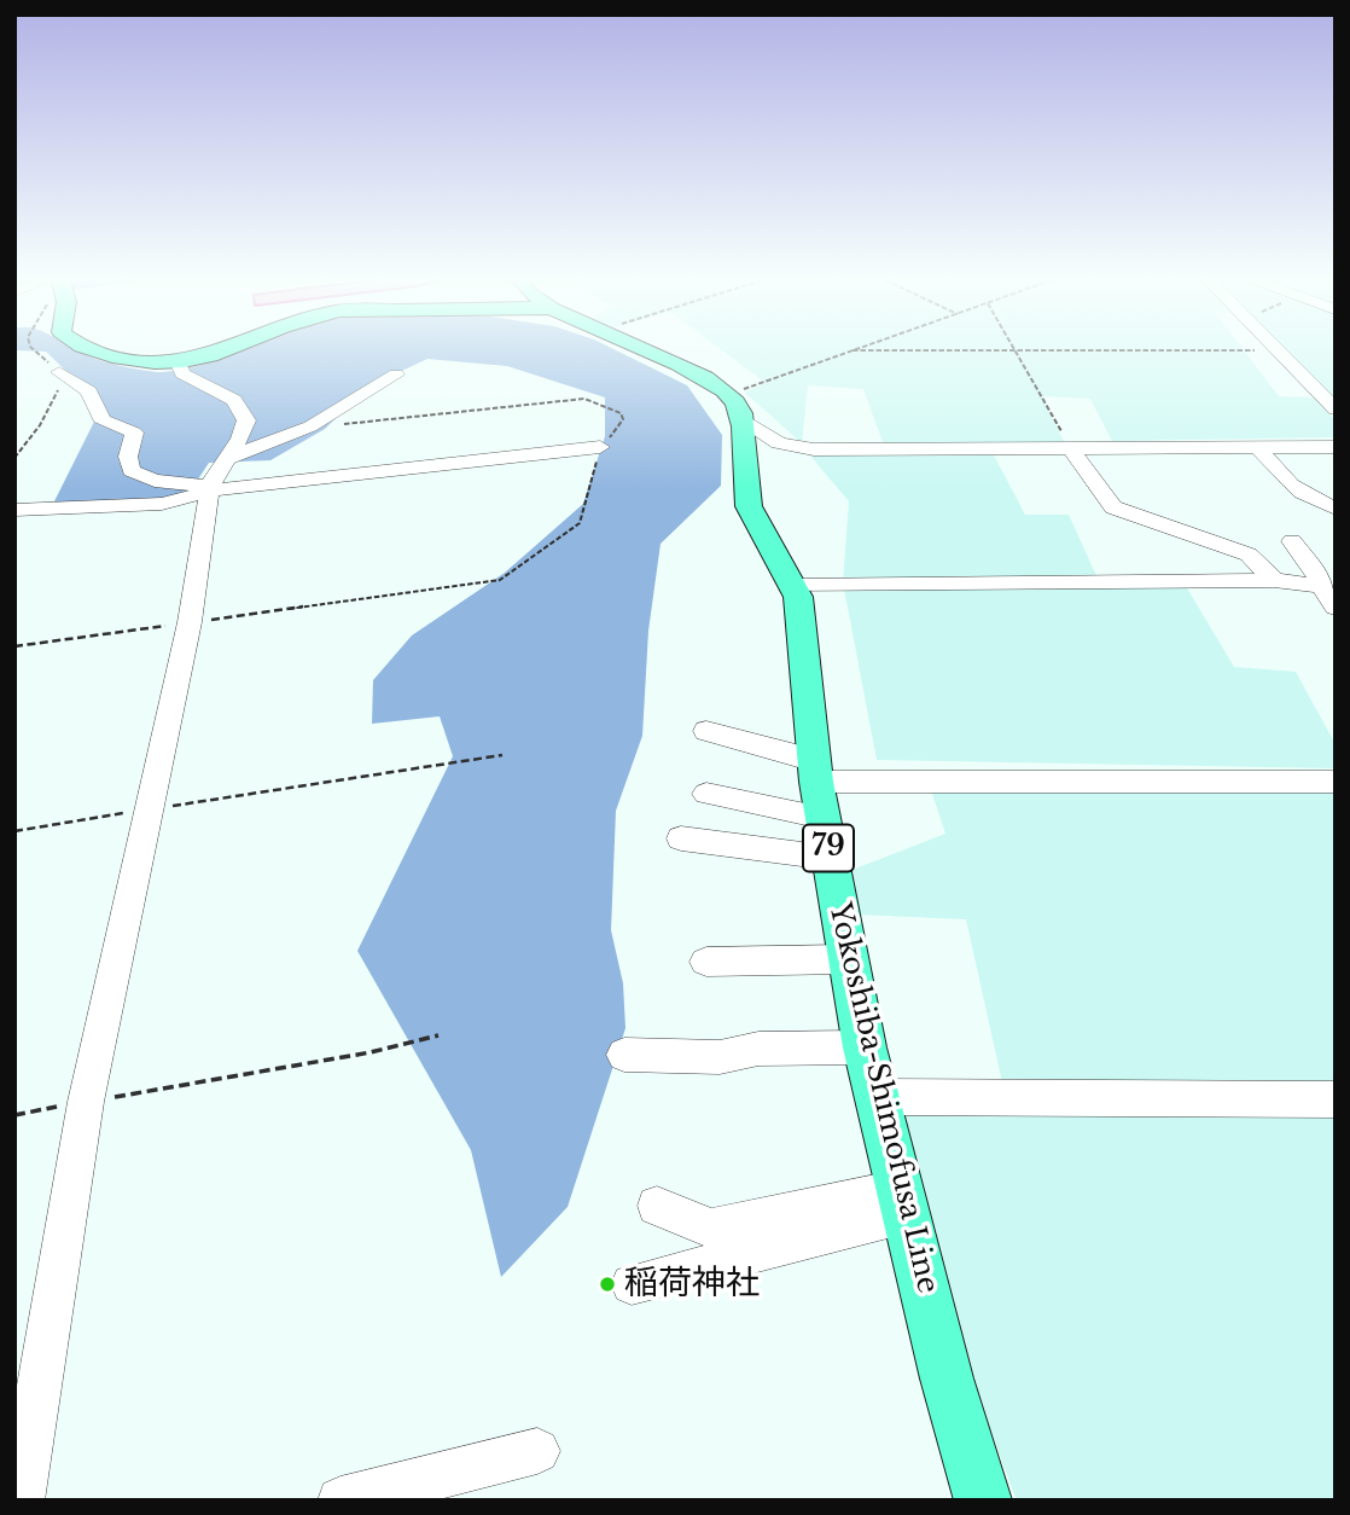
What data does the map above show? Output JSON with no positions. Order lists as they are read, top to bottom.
{
  "streets": {
    "main road": ["79", "Yokoshiba-Shimofusa Line"]
  },
  "places": ["稲荷神社"]
}
